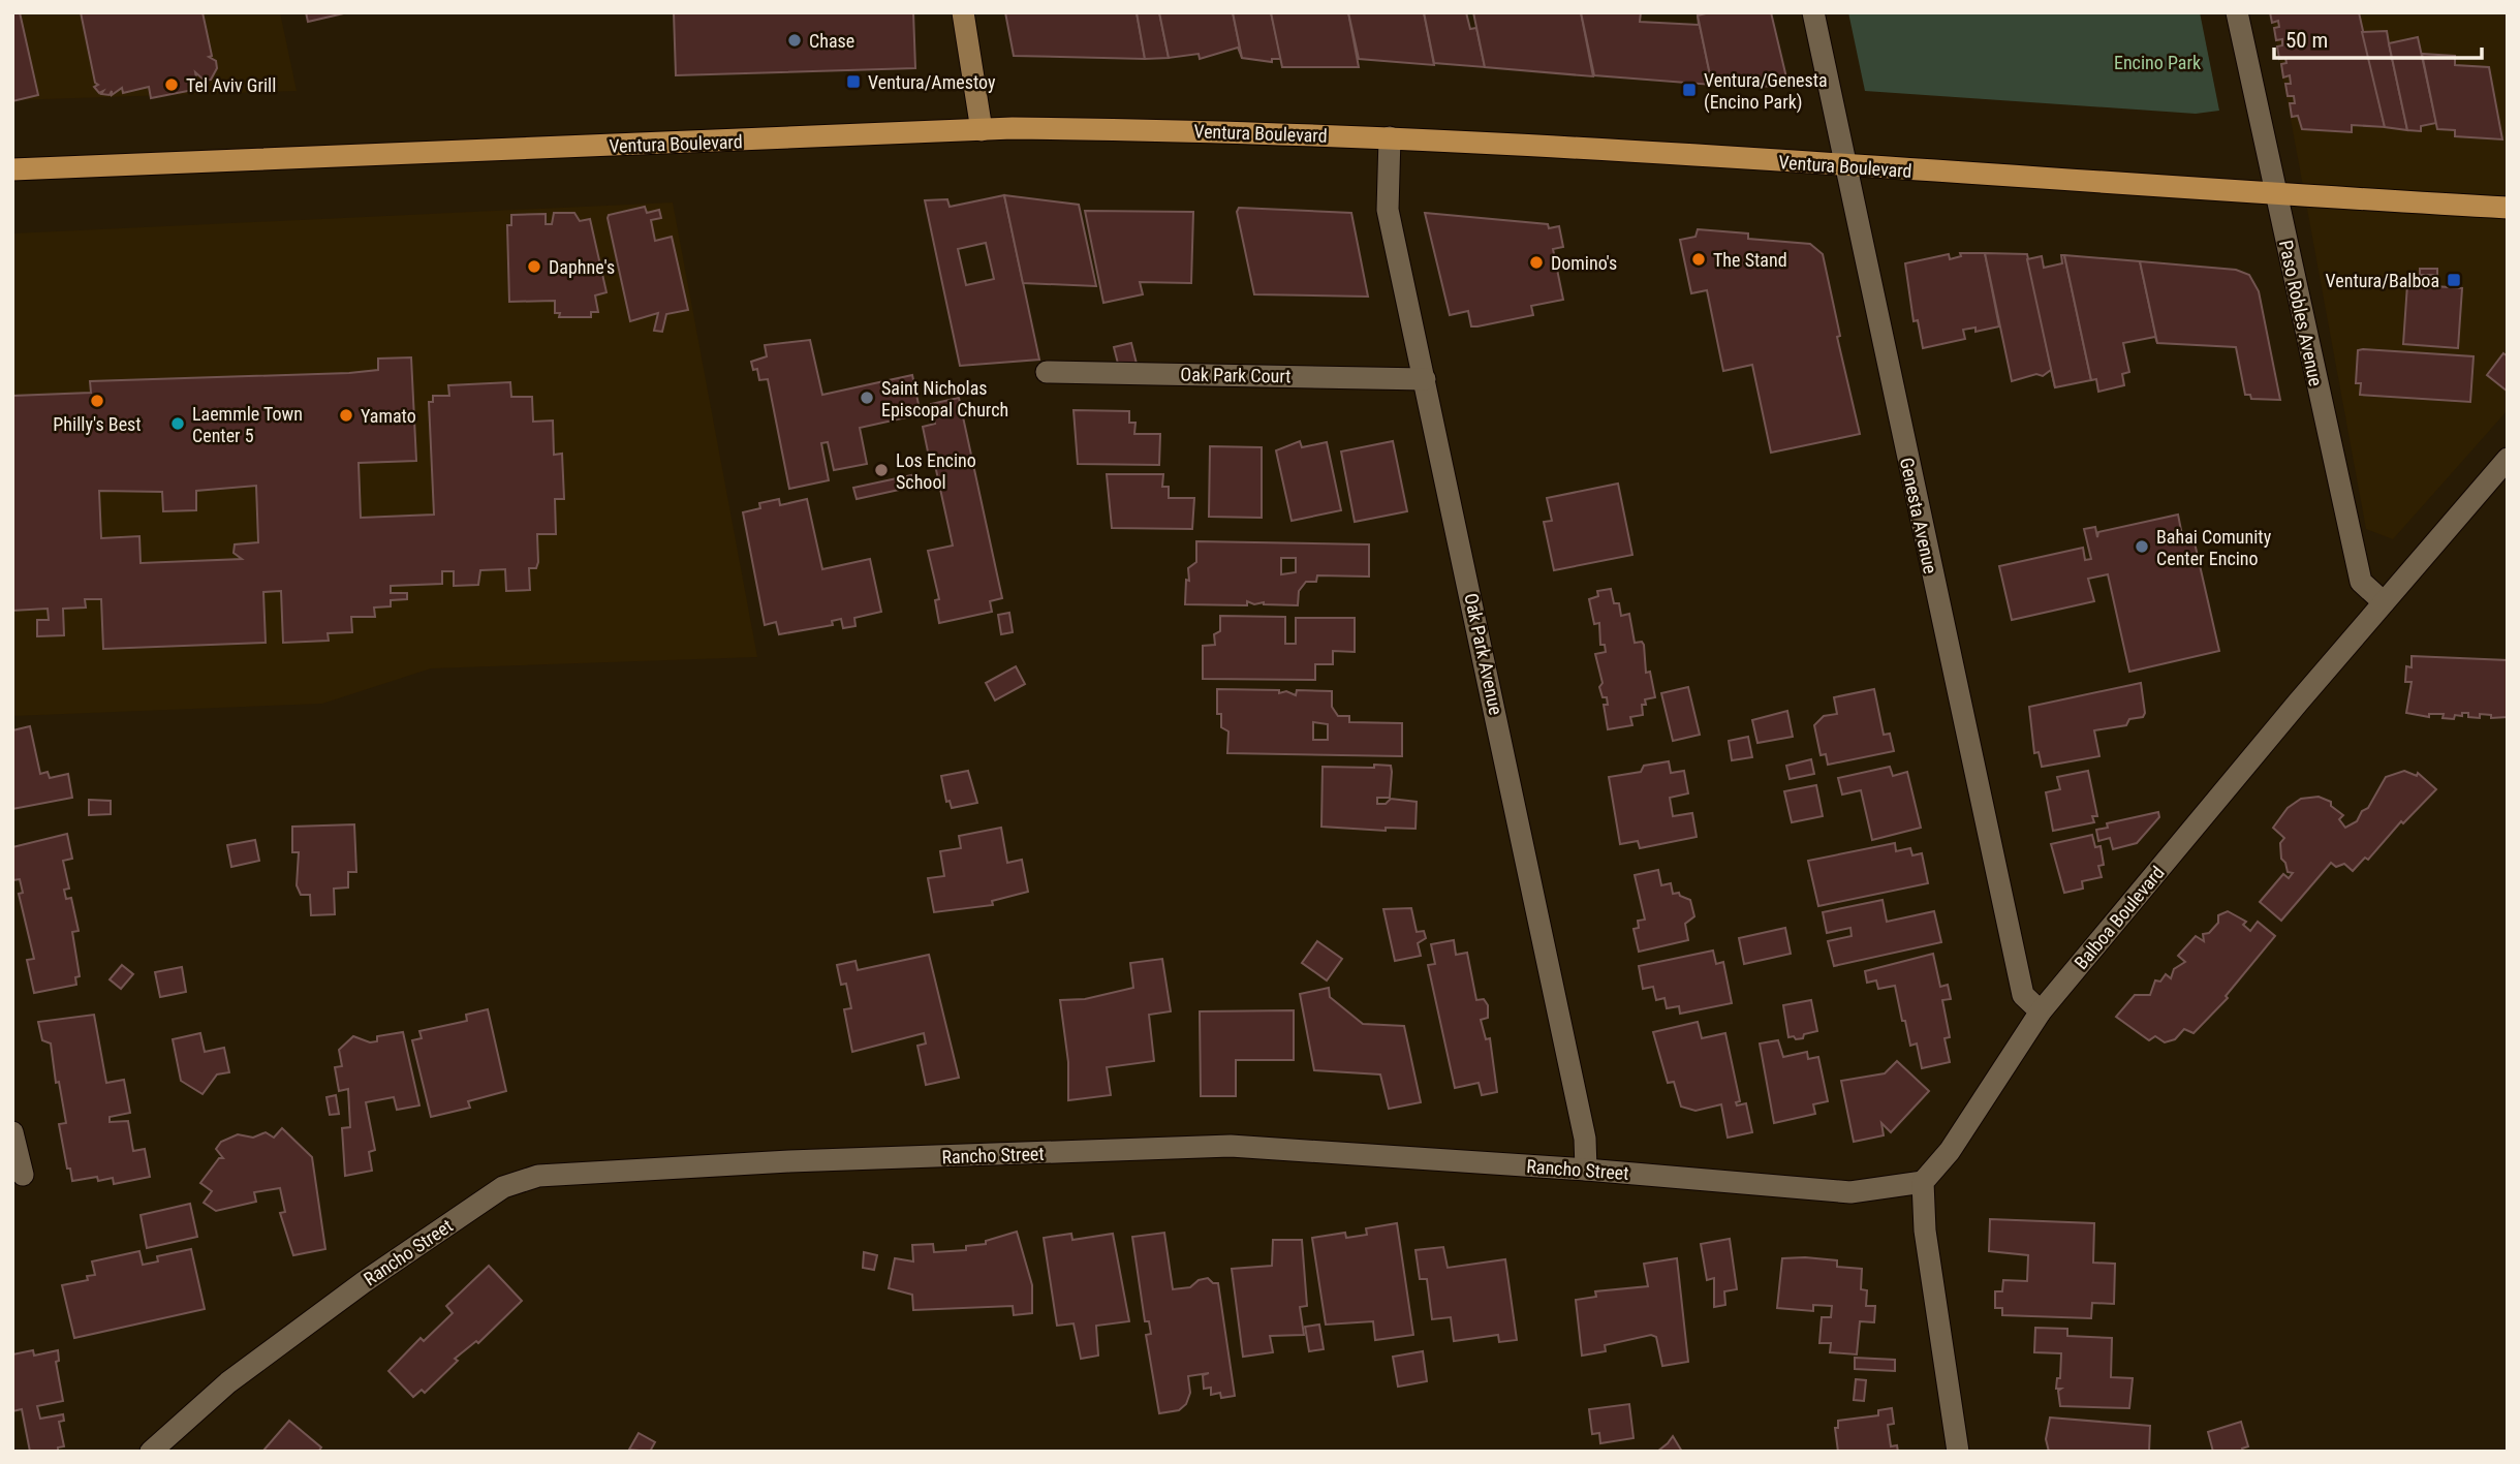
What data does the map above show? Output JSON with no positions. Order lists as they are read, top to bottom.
{
  "streets": {
    "main road": ["Ventura Boulevard"],
    "street": [
      "Paso Robles Avenue",
      "Oak Park Court",
      "Genesta Avenue",
      "Oak Park Avenue",
      "Balboa Boulevard",
      "Rancho Street"
    ]
  },
  "crossings": [
    ["Ventura Boulevard", "Paso Robles Avenue"],
    ["Ventura Boulevard", "Genesta Avenue"],
    ["Ventura Boulevard", "Oak Park Avenue"],
    ["Paso Robles Avenue", "Balboa Boulevard"],
    ["Oak Park Court", "Oak Park Avenue"],
    ["Genesta Avenue", "Balboa Boulevard"],
    ["Oak Park Avenue", "Rancho Street"],
    ["Balboa Boulevard", "Rancho Street"]
  ],
  "parks": ["Encino Park"],
  "places": {
    "other": [
      "Chase",
      "Tel Aviv Grill",
      "The Stand",
      "Domino's",
      "Daphne's",
      "Saint Nicholas Episcopal Church",
      "Philly's Best",
      "Yamato",
      "Laemmle Town Center 5",
      "Los Encino School",
      "Bahai Comunity Center Encino"
    ],
    "transit": ["Ventura/Amestoy", "Ventura/Genesta (Encino Park)", "Ventura/Balboa"]
  },
  "scale_bar": "50 m"
}
